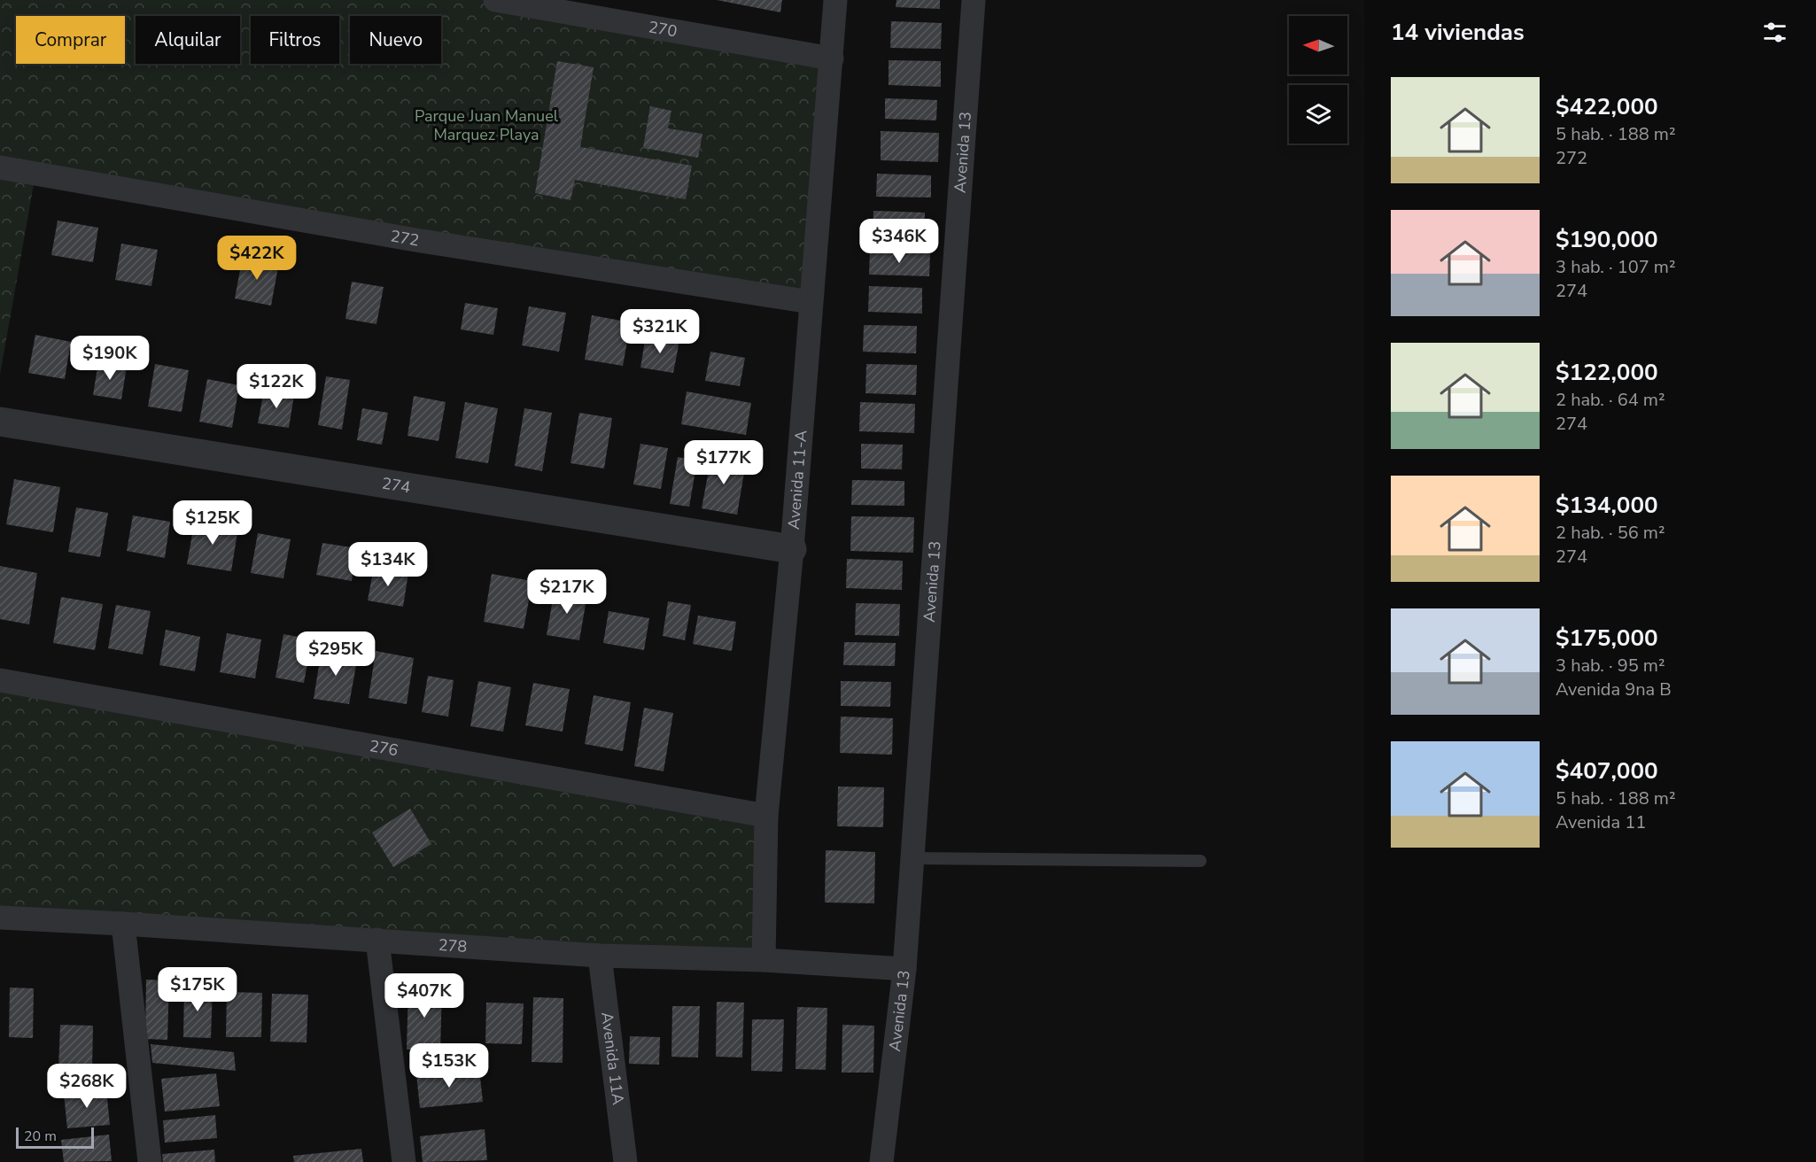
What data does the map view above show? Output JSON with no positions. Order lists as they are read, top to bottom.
{
  "streets": {
    "street": [
      "270",
      "Avenida 13",
      "272",
      "Avenida 11-A",
      "274",
      "276",
      "278",
      "Avenida 11A"
    ]
  },
  "crossings": [
    ["270", "Avenida 11-A"],
    ["Avenida 13", "278"],
    ["272", "Avenida 11-A"],
    ["Avenida 11-A", "274"],
    ["Avenida 11-A", "276"],
    ["Avenida 11-A", "278"],
    ["278", "Avenida 11A"]
  ],
  "parks": ["Parque Juan Manuel Marquez Playa"],
  "scale_bar": "20 m",
  "north": "left",
  "page": {
    "heading": "14 viviendas",
    "chip": [
      "Comprar",
      "Alquilar",
      "Filtros",
      "Nuevo"
    ],
    "list": [
      {
        "name": "$422,000",
        "note": "5 hab. · 188 m² · 272"
      },
      {
        "name": "$190,000",
        "note": "3 hab. · 107 m² · 274"
      },
      {
        "name": "$122,000",
        "note": "2 hab. · 64 m² · 274"
      },
      {
        "name": "$134,000",
        "note": "2 hab. · 56 m² · 274"
      },
      {
        "name": "$175,000",
        "note": "3 hab. · 95 m² · Avenida 9na B"
      },
      {
        "name": "$407,000",
        "note": "5 hab. · 188 m² · Avenida 11"
      }
    ],
    "price": [
      "$346K",
      "$422K",
      "$321K",
      "$190K",
      "$122K",
      "$177K",
      "$125K",
      "$134K",
      "$217K",
      "$295K",
      "$175K",
      "$407K",
      "$153K",
      "$268K"
    ],
    "scale": "20 m"
  }
}
